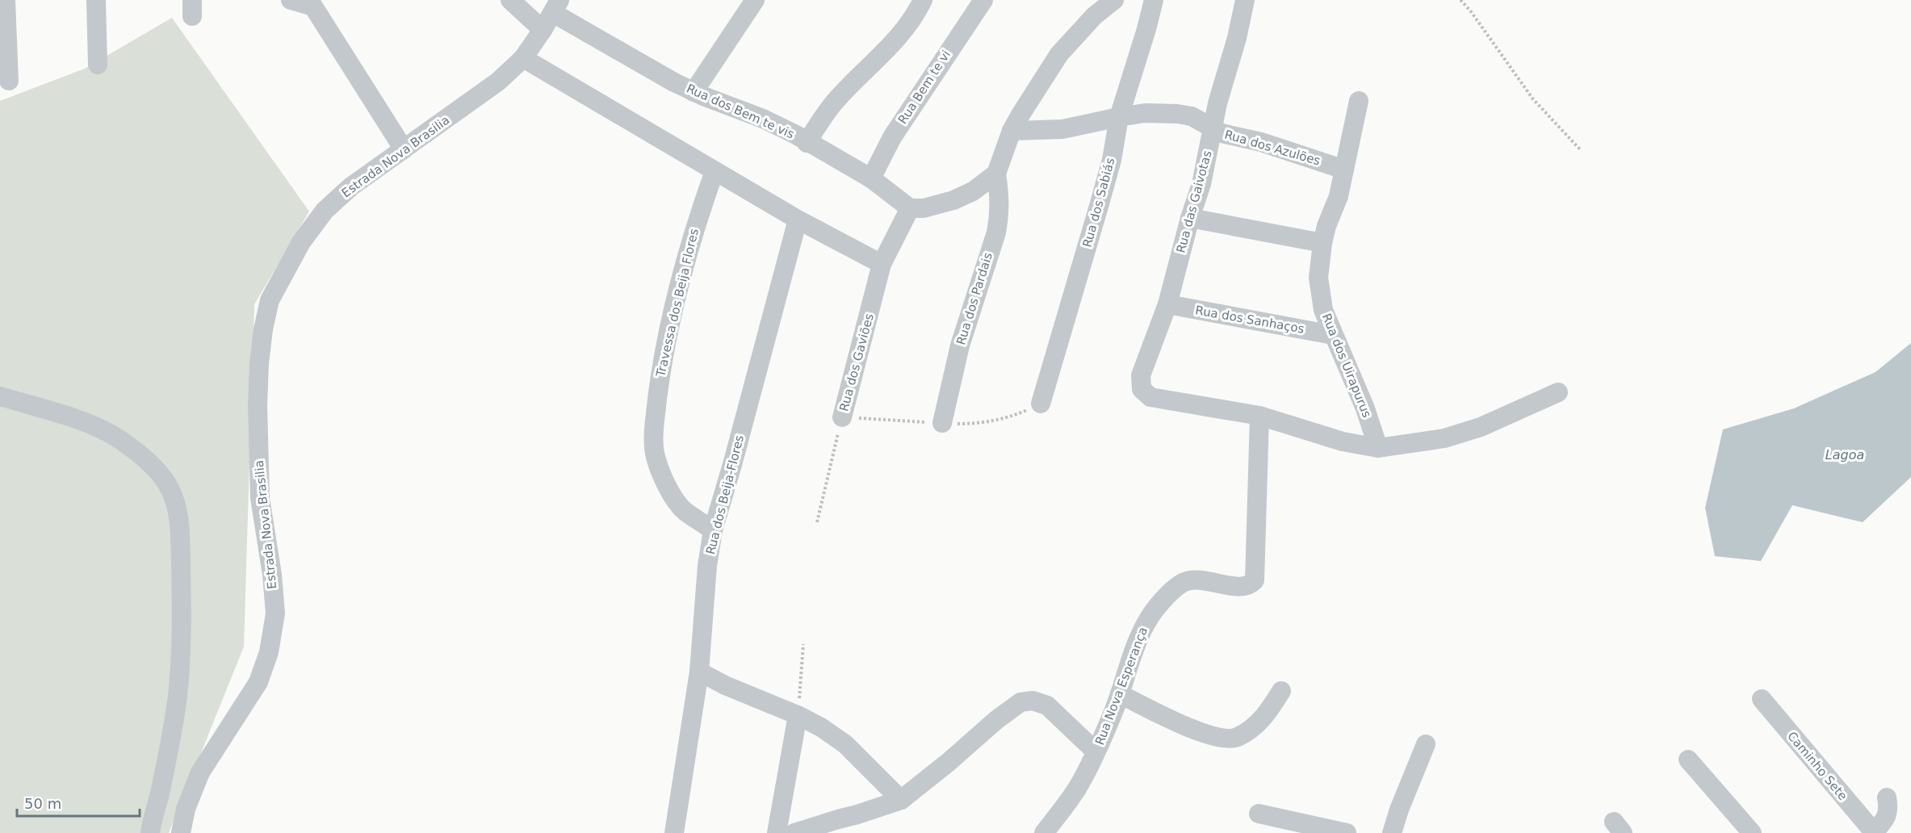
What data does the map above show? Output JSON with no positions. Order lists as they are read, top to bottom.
{
  "streets": {
    "street": [
      "Rua Bem te vi",
      "Rua dos Bem te vis",
      "Rua dos Azulões",
      "Estrada Nova Brasilia",
      "Rua das Gaivotas",
      "Rua dos Sabiás",
      "Rua dos Pardais",
      "Travessa dos Beija Flores",
      "Rua dos Sanhaços",
      "Rua dos Gaviões",
      "Rua dos Uirapurus",
      "Rua dos Beija-Flores",
      "Rua Nova Esperança",
      "Caminho Sete"
    ]
  },
  "crossings": [
    ["Rua Bem te vi", "Rua dos Bem te vis"],
    ["Rua dos Bem te vis", "Estrada Nova Brasilia"],
    ["Rua dos Bem te vis", "Rua dos Gaviões"],
    ["Rua dos Azulões", "Rua das Gaivotas"],
    ["Rua dos Azulões", "Rua dos Sabiás"],
    ["Rua dos Azulões", "Rua dos Uirapurus"],
    ["Rua das Gaivotas", "Rua dos Sanhaços"],
    ["Rua das Gaivotas", "Rua Nova Esperança"],
    ["Travessa dos Beija Flores", "Rua dos Beija-Flores"],
    ["Rua dos Sanhaços", "Rua dos Uirapurus"]
  ],
  "water": ["Lagoa"],
  "scale_bar": "50 m"
}
